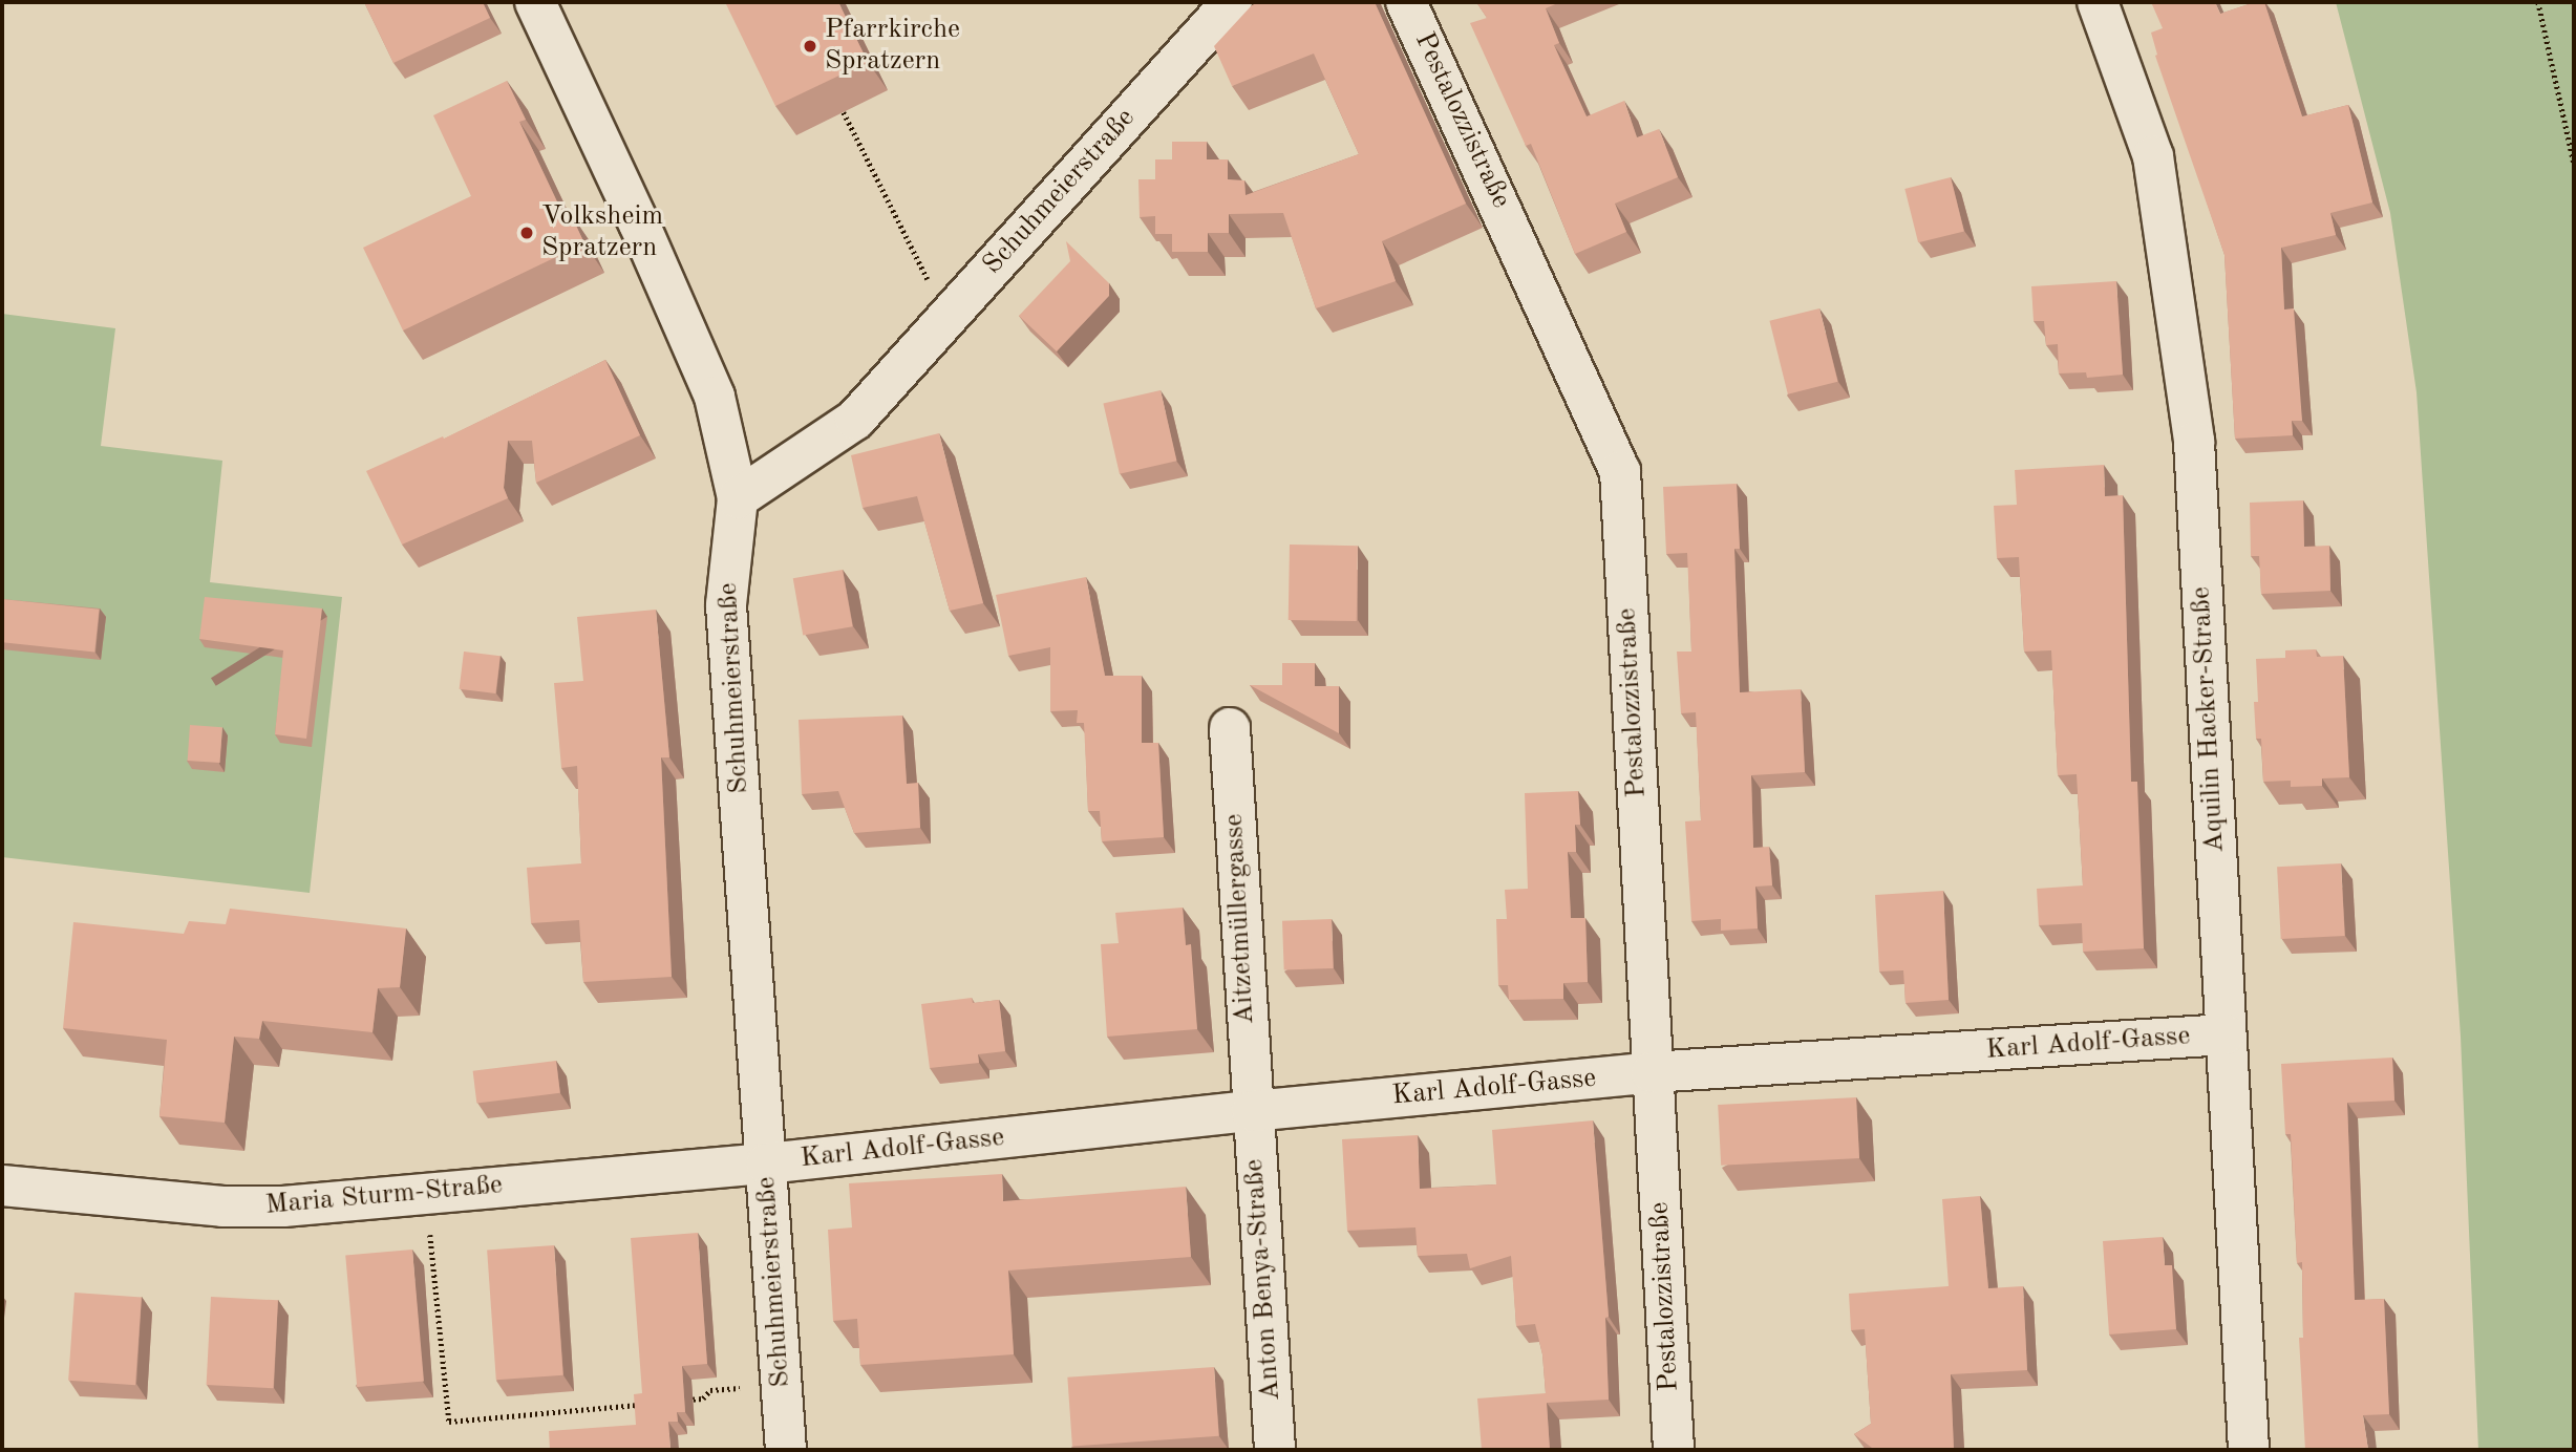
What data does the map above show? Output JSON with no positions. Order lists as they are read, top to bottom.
{
  "streets": {
    "street": [
      "Pestalozzistraße",
      "Schuhmeierstraße",
      "Aquilin Hacker-Straße",
      "Aitzetmüllergasse",
      "Karl Adolf-Gasse",
      "Maria Sturm-Straße",
      "Anton Benya-Straße"
    ]
  },
  "crossings": [
    ["Pestalozzistraße", "Karl Adolf-Gasse"],
    ["Schuhmeierstraße", "Karl Adolf-Gasse"],
    ["Schuhmeierstraße", "Maria Sturm-Straße"],
    ["Aquilin Hacker-Straße", "Karl Adolf-Gasse"],
    ["Aitzetmüllergasse", "Karl Adolf-Gasse"],
    ["Aitzetmüllergasse", "Anton Benya-Straße"],
    ["Karl Adolf-Gasse", "Maria Sturm-Straße"],
    ["Karl Adolf-Gasse", "Anton Benya-Straße"]
  ],
  "places": ["Pfarrkirche Spratzern", "Volksheim Spratzern"]
}
